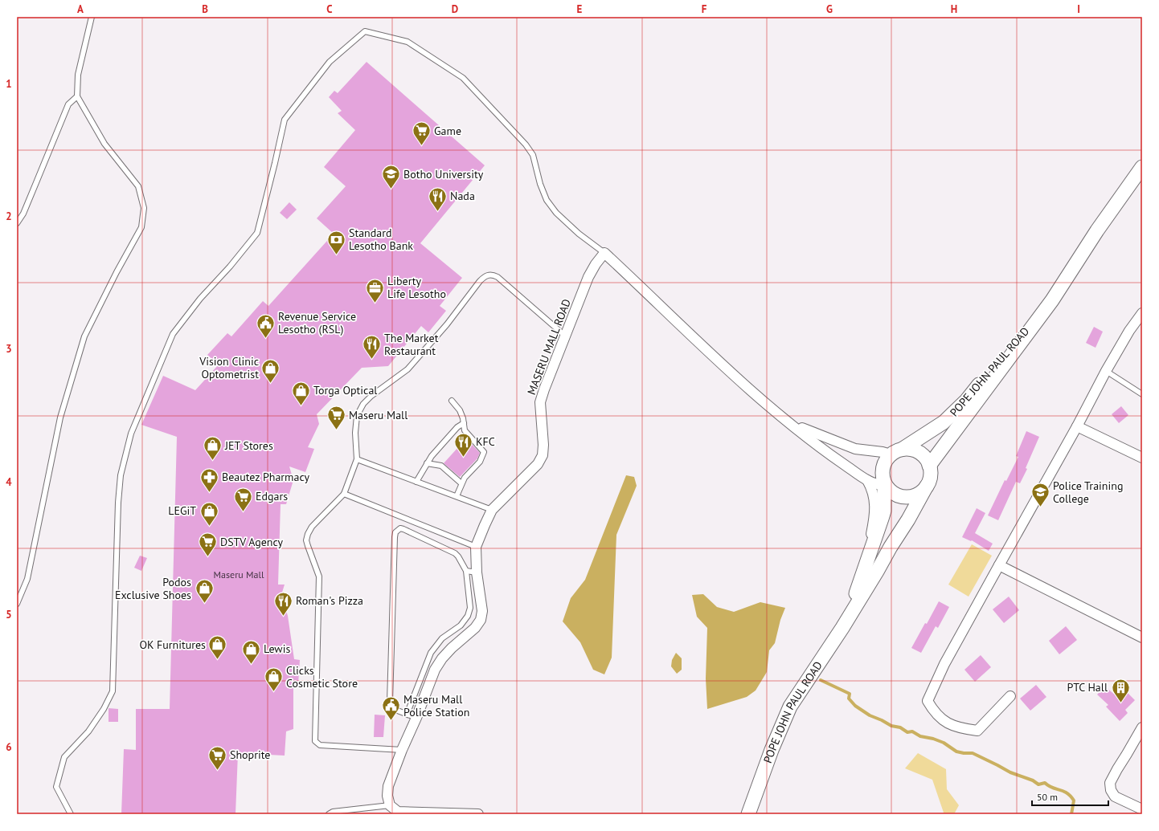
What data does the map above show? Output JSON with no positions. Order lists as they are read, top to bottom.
{
  "streets": {
    "main road": ["POPE JOHN PAUL ROAD"],
    "street": ["MASERU MALL ROAD"]
  },
  "places": {
    "supermarket": [
      "Game",
      "Maseru Mall",
      "Edgars",
      "DSTV Agency",
      "Shoprite"
    ],
    "school or university": ["Botho University", "Police Training College"],
    "restaurant": [
      "Nada",
      "The Market Restaurant",
      "KFC",
      "Roman's Pizza"
    ],
    "bank": ["Standard Lesotho Bank"],
    "office": ["Liberty Life Lesotho"],
    "public building": ["Revenue Service Lesotho (RSL)", "Maseru Mall Police Station"],
    "shop": [
      "Vision Clinic Optometrist",
      "Torga Optical",
      "JET Stores",
      "LEGiT",
      "Podos Exclusive Shoes",
      "OK Furnitures",
      "Lewis",
      "Clicks Cosmetic Store"
    ],
    "pharmacy": ["Beautez Pharmacy"],
    "building": ["PTC Hall"]
  },
  "house_numbers": ["Maseru Mall"],
  "scale_bar": "50 m",
  "grid": {
    "columns": [
      "A",
      "B",
      "C",
      "D",
      "E",
      "F",
      "G",
      "H",
      "I"
    ],
    "rows": [
      "1",
      "2",
      "3",
      "4",
      "5",
      "6"
    ]
  }
}
